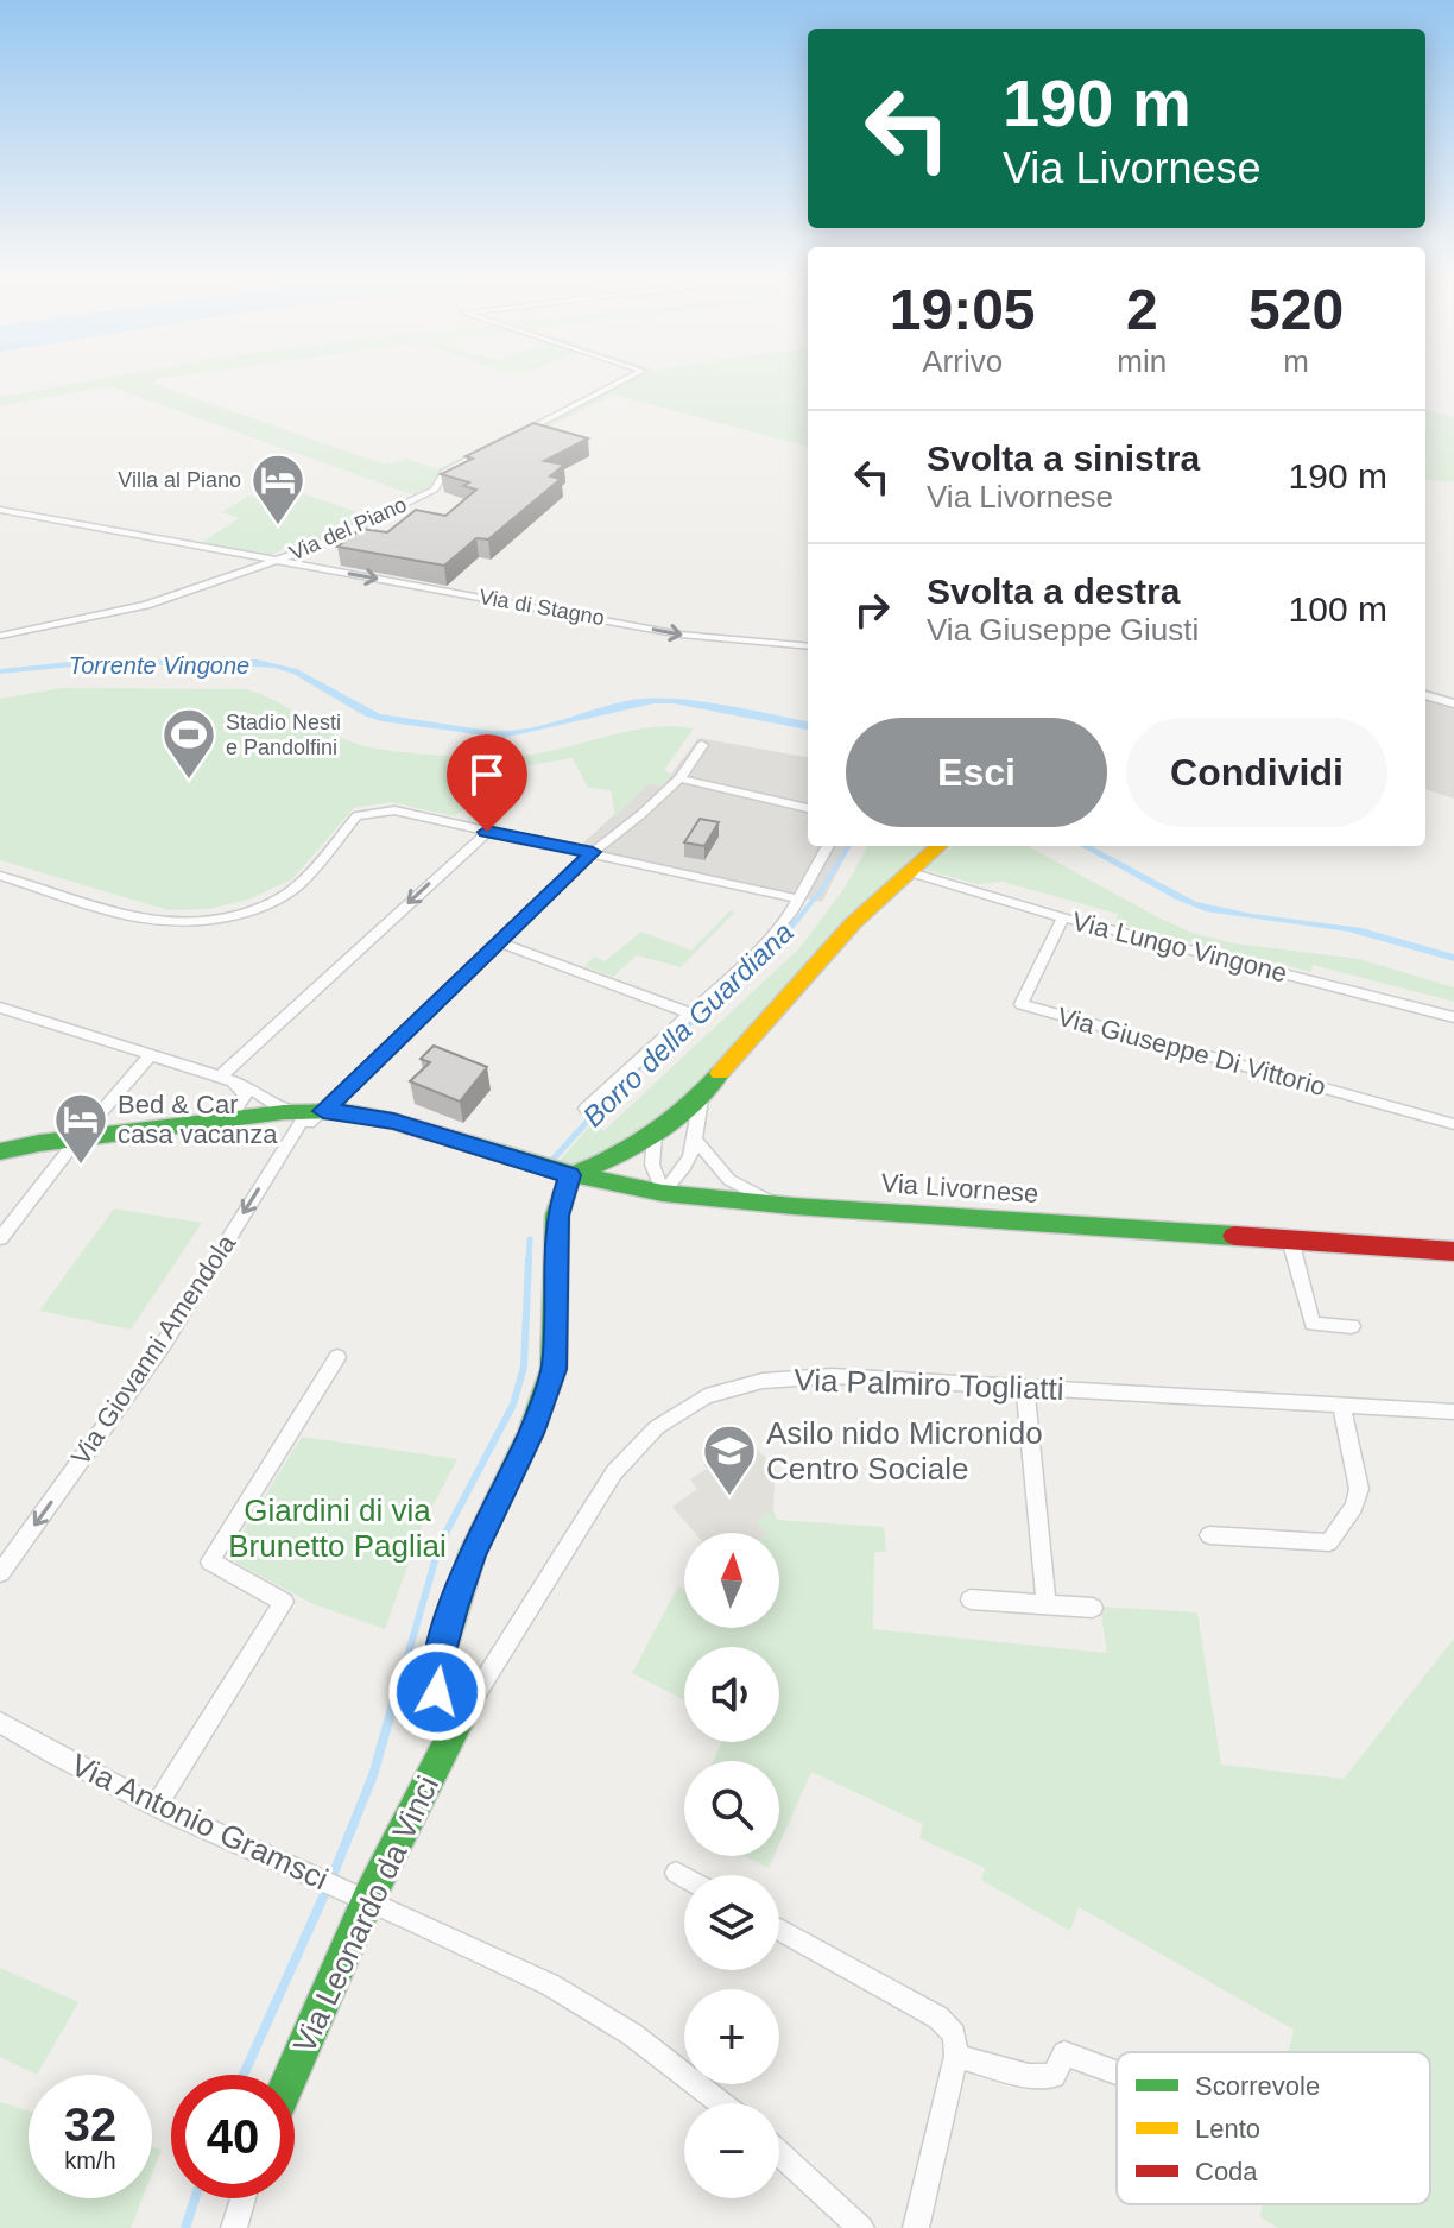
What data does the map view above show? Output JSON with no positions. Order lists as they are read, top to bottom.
{
  "streets": {
    "main road": ["Via Livornese", "Via Leonardo da Vinci"],
    "street": [
      "Via del Piano",
      "Via di Stagno",
      "Via Lungo Vingone",
      "Via Giuseppe Di Vittorio",
      "Via Giovanni Amendola",
      "Via Palmiro Togliatti",
      "Via Antonio Gramsci"
    ]
  },
  "crossings": [
    ["Via del Piano", "Via di Stagno"],
    ["Via Lungo Vingone", "Via Giuseppe Di Vittorio"],
    ["Via Livornese", "Via Giovanni Amendola"],
    ["Via Palmiro Togliatti", "Via Leonardo da Vinci"],
    ["Via Antonio Gramsci", "Via Leonardo da Vinci"]
  ],
  "one_way": ["Via di Stagno", "Via Giovanni Amendola"],
  "water": ["Torrente Vingone", "Borro della Guardiana"],
  "parks": ["Giardini di via Brunetto Pagliai"],
  "places": {
    "hotel": ["Villa al Piano", "Bed & Car casa vacanza"],
    "sports": ["Stadio Nesti e Pandolfini"],
    "school or university": ["Asilo nido Micronido Centro Sociale"]
  },
  "legend": ["Scorrevole", "Lento", "Coda"],
  "north": "top",
  "page": {
    "turn": ["190 m", "Via Livornese"],
    "eta": [
      "19:05",
      "Arrivo",
      "2",
      "min",
      "520",
      "m"
    ],
    "list": [
      {
        "name": "Svolta a sinistra",
        "note": "Via Livornese",
        "value": "190 m"
      },
      {
        "name": "Svolta a destra",
        "note": "Via Giuseppe Giusti",
        "value": "100 m"
      }
    ],
    "buttons": ["Esci", "Condividi"],
    "map_buttons": ["+", "−"],
    "speed": "32 km/h",
    "limit": "40"
  }
}
